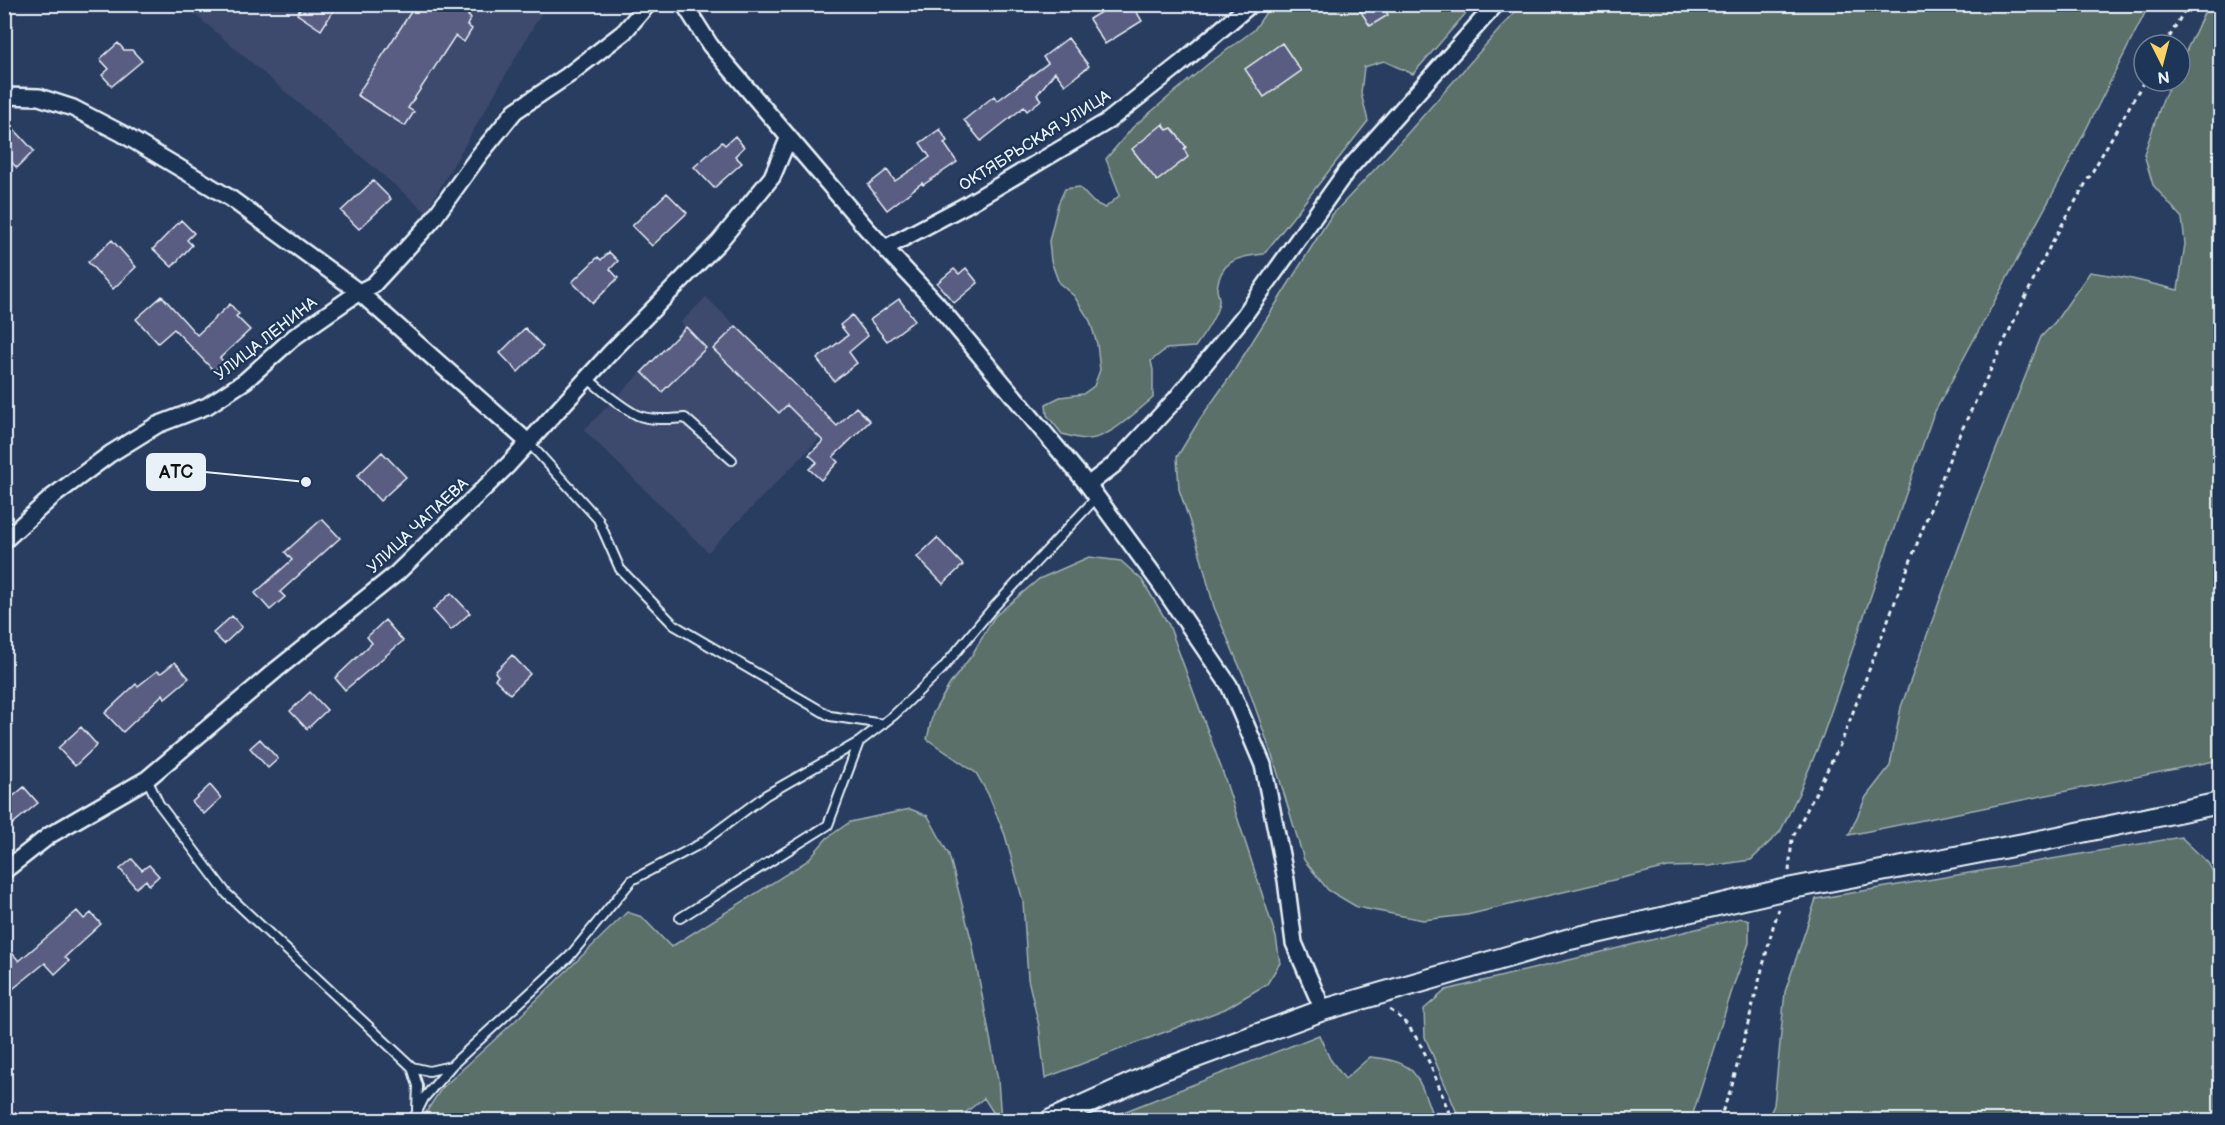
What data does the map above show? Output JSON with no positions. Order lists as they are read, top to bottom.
{
  "streets": {
    "street": ["ОКТЯБРЬСКАЯ УЛИЦА", "УЛИЦА ЛЕНИНА", "УЛИЦА ЧАПАЕВА"]
  },
  "places": ["АТС"],
  "north": "bottom"
}
